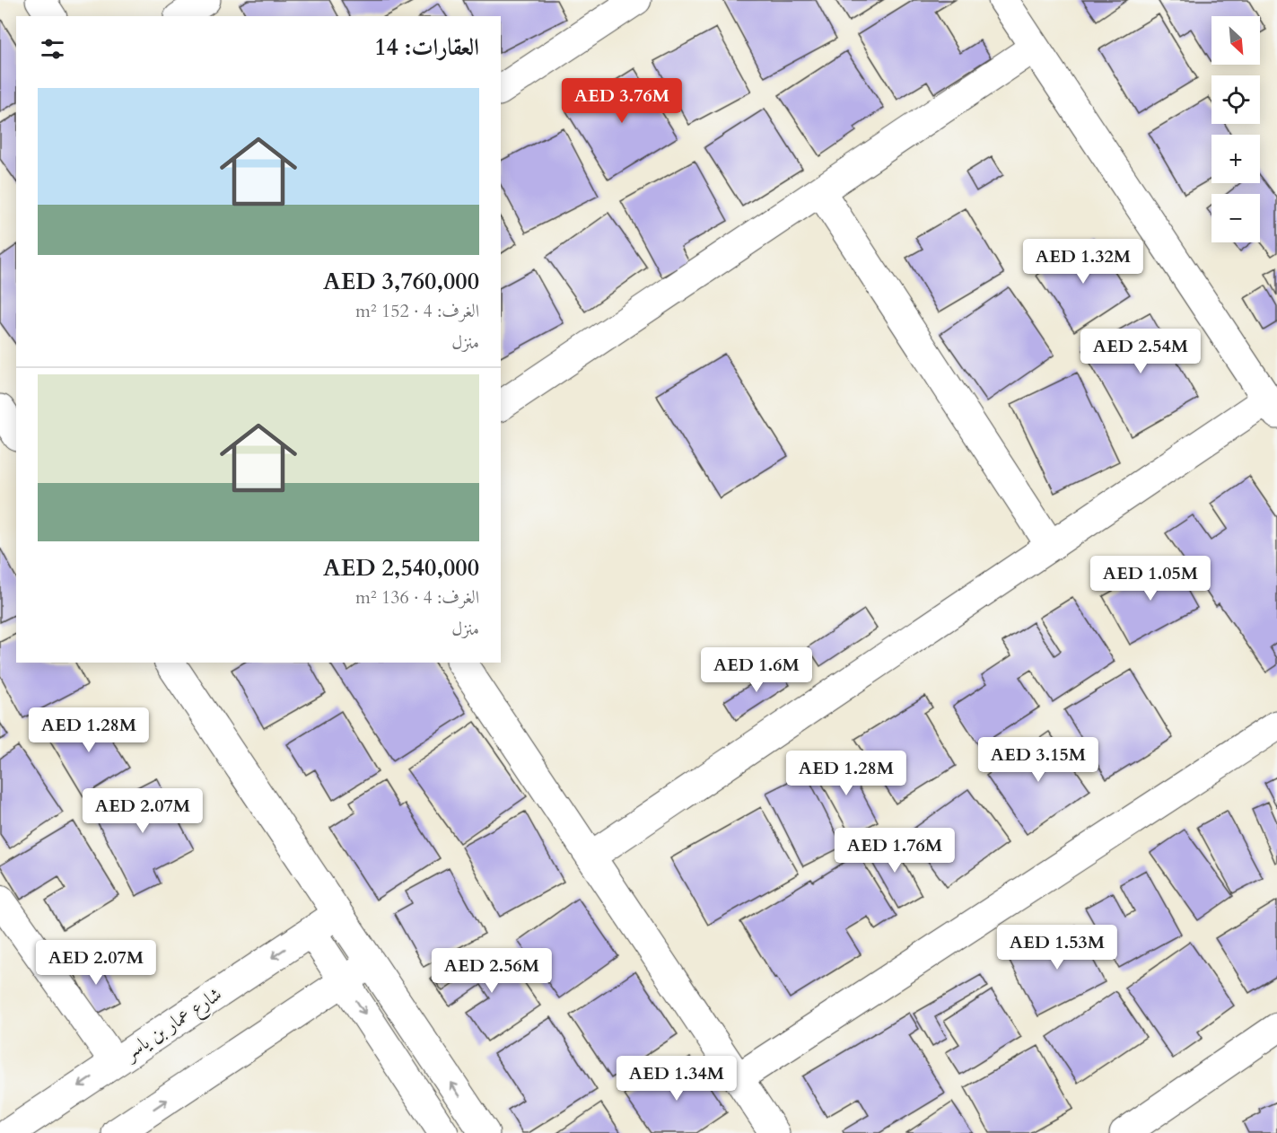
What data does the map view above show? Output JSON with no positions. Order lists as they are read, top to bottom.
{
  "streets": {
    "street": ["شارع عمار بن ياسر"]
  },
  "north": "bottom right",
  "page": {
    "map_buttons": ["+", "−"],
    "heading": "العقارات: 14",
    "price": [
      "AED 3.76M",
      "AED 1.32M",
      "AED 2.54M",
      "AED 1.05M",
      "AED 1.6M",
      "AED 1.28M",
      "AED 3.15M",
      "AED 1.28M",
      "AED 2.07M",
      "AED 1.76M",
      "AED 1.53M",
      "AED 2.07M",
      "AED 2.56M",
      "AED 1.34M"
    ],
    "list": [
      {
        "name": "AED 3,760,000",
        "note": "الغرف: 4 · 152 m² · منزل"
      },
      {
        "name": "AED 2,540,000",
        "note": "الغرف: 4 · 136 m² · منزل"
      }
    ]
  }
}
